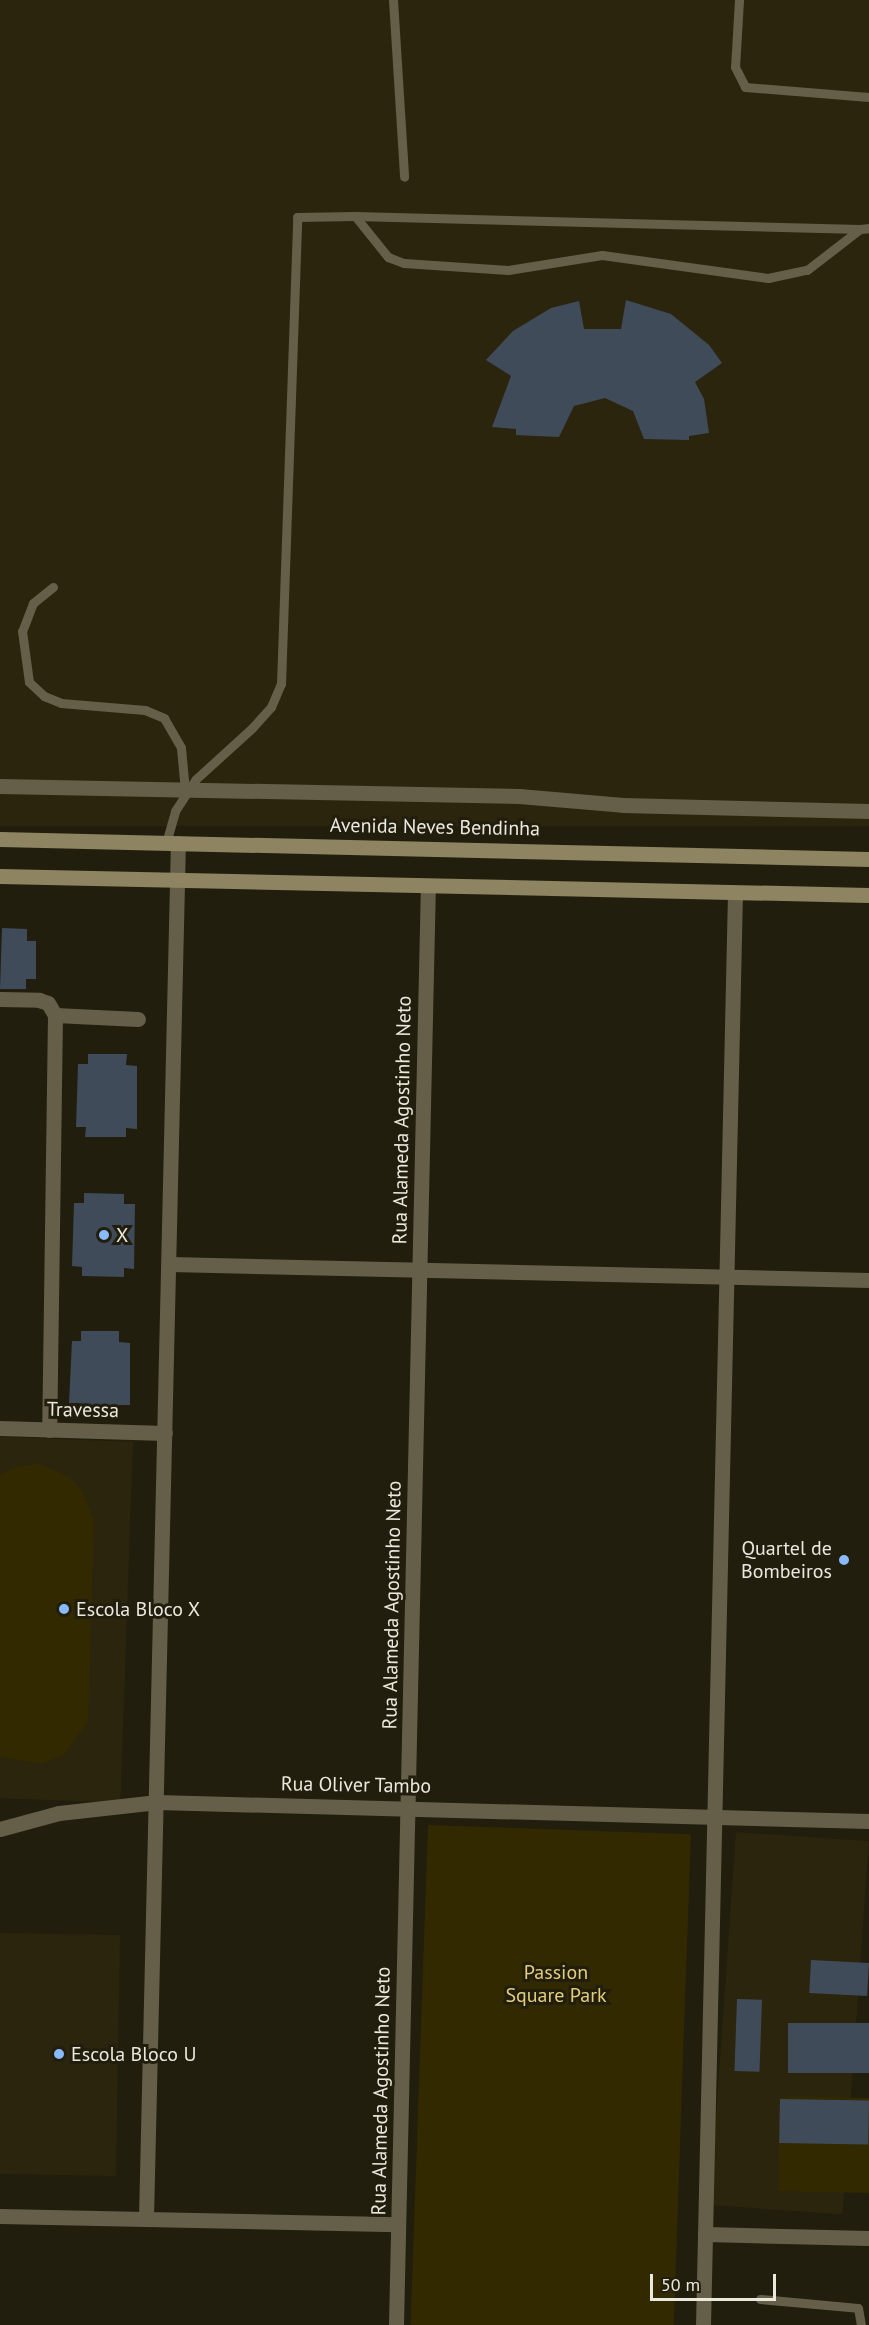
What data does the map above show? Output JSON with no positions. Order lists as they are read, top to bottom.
{
  "streets": {
    "street": [
      "Avenida Neves Bendinha",
      "Rua Alameda Agostinho Neto",
      "Travessa",
      "Rua Oliver Tambo"
    ]
  },
  "crossings": [
    ["Rua Alameda Agostinho Neto", "Rua Oliver Tambo"]
  ],
  "parks": ["Passion Square Park"],
  "places": [
    "X",
    "Quartel de Bombeiros",
    "Escola Bloco X",
    "Escola Bloco U"
  ],
  "scale_bar": "50 m"
}
